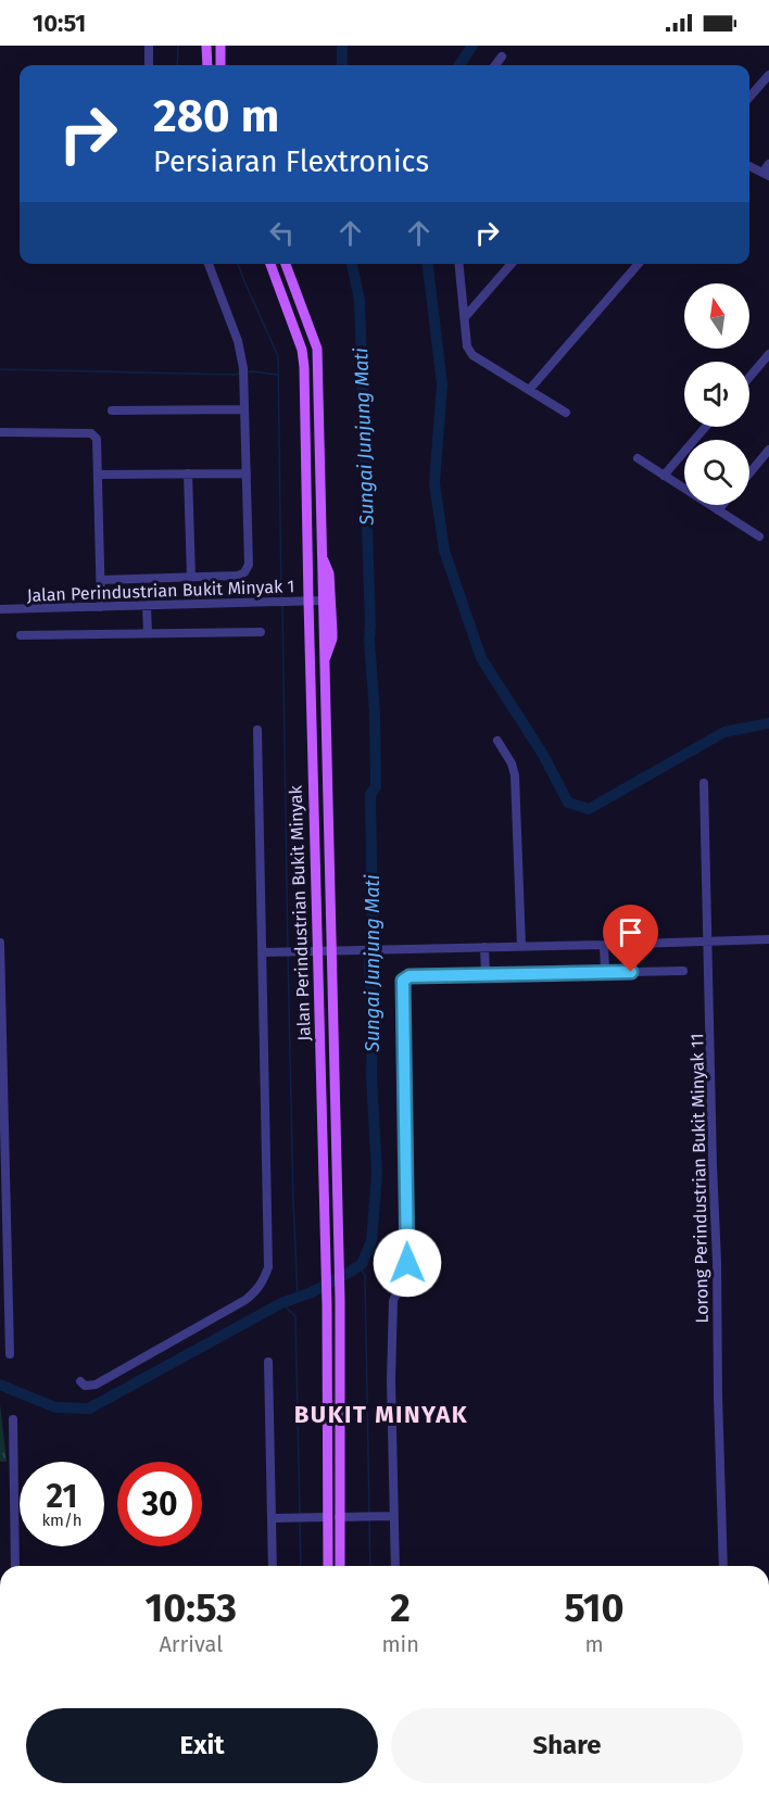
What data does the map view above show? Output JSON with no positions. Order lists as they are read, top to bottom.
{
  "streets": {
    "main road": ["Jalan Perindustrian Bukit Minyak"],
    "street": ["Jalan Perindustrian Bukit Minyak 1", "Lorong Perindustrian Bukit Minyak 11"]
  },
  "crossings": [
    ["Jalan Perindustrian Bukit Minyak 1", "Jalan Perindustrian Bukit Minyak"]
  ],
  "districts": ["BUKIT MINYAK"],
  "water": ["Sungai Junjung Mati"],
  "north": "top",
  "page": {
    "status": "10:51",
    "turn": ["280 m", "Persiaran Flextronics"],
    "speed": "21 km/h",
    "limit": "30",
    "eta": [
      "10:53",
      "Arrival",
      "2",
      "min",
      "510",
      "m"
    ],
    "buttons": ["Exit", "Share"]
  }
}
